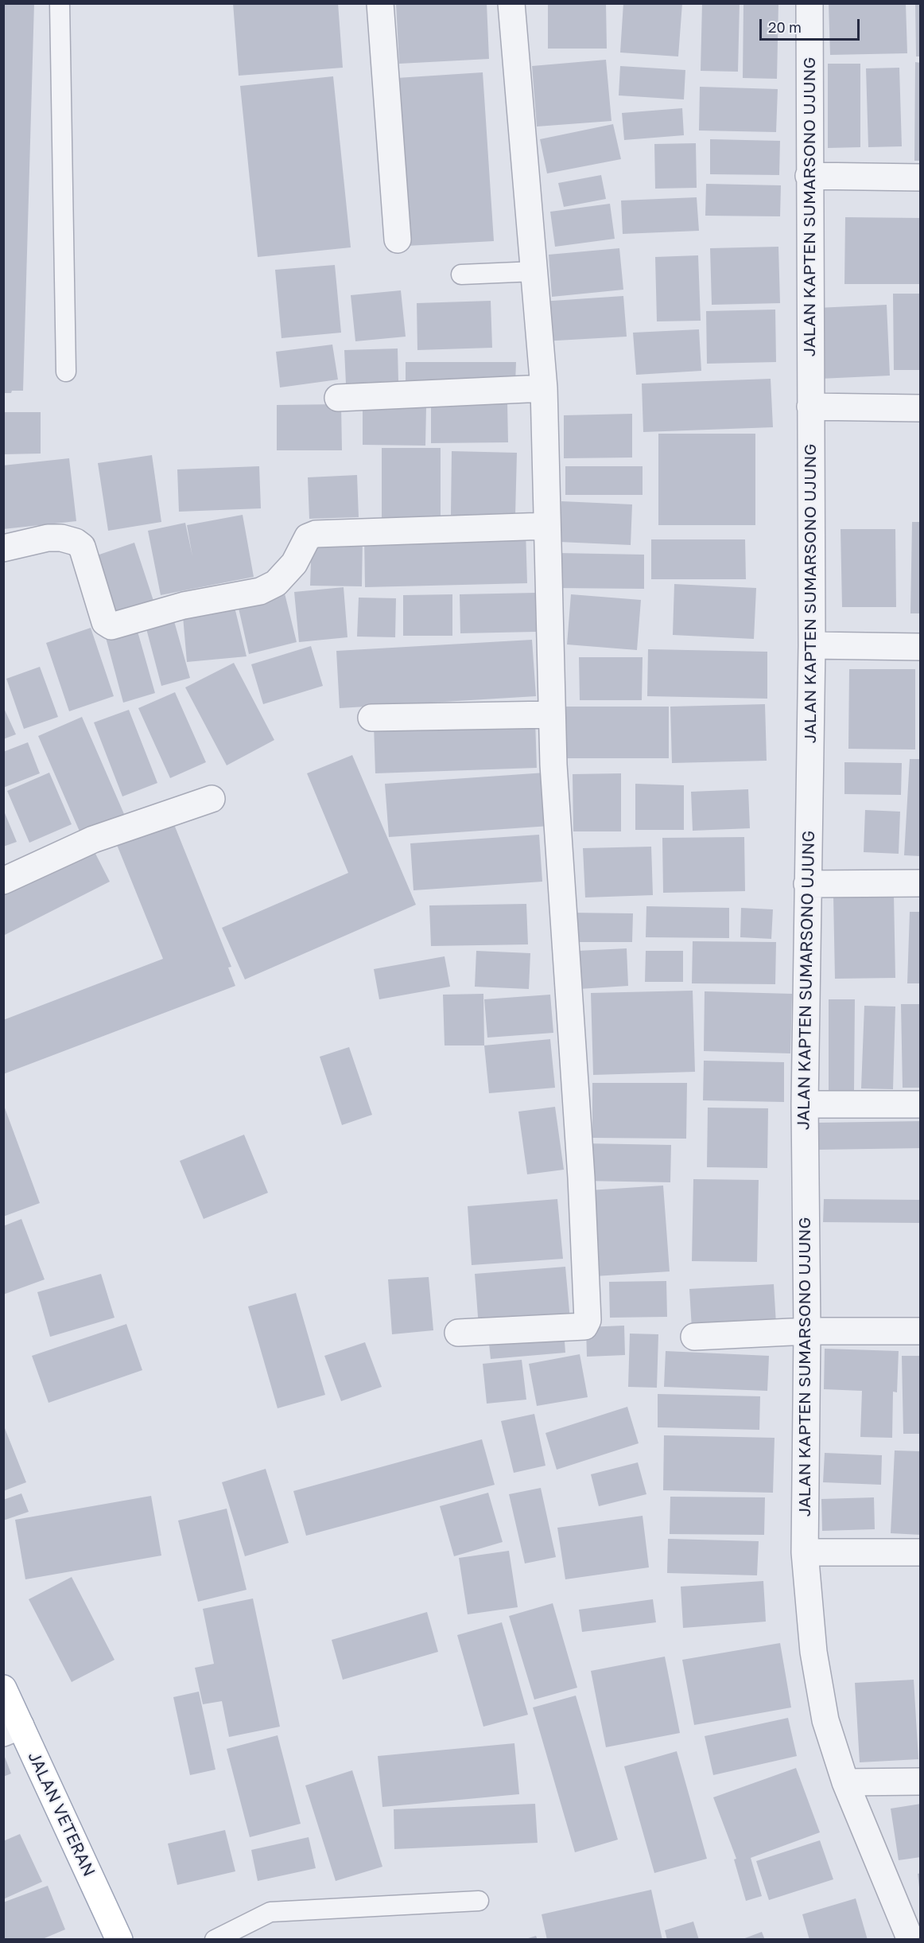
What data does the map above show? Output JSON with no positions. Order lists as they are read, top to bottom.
{
  "streets": {
    "main road": ["JALAN VETERAN"],
    "street": ["JALAN KAPTEN SUMARSONO UJUNG"]
  },
  "scale_bar": "20 m"
}
